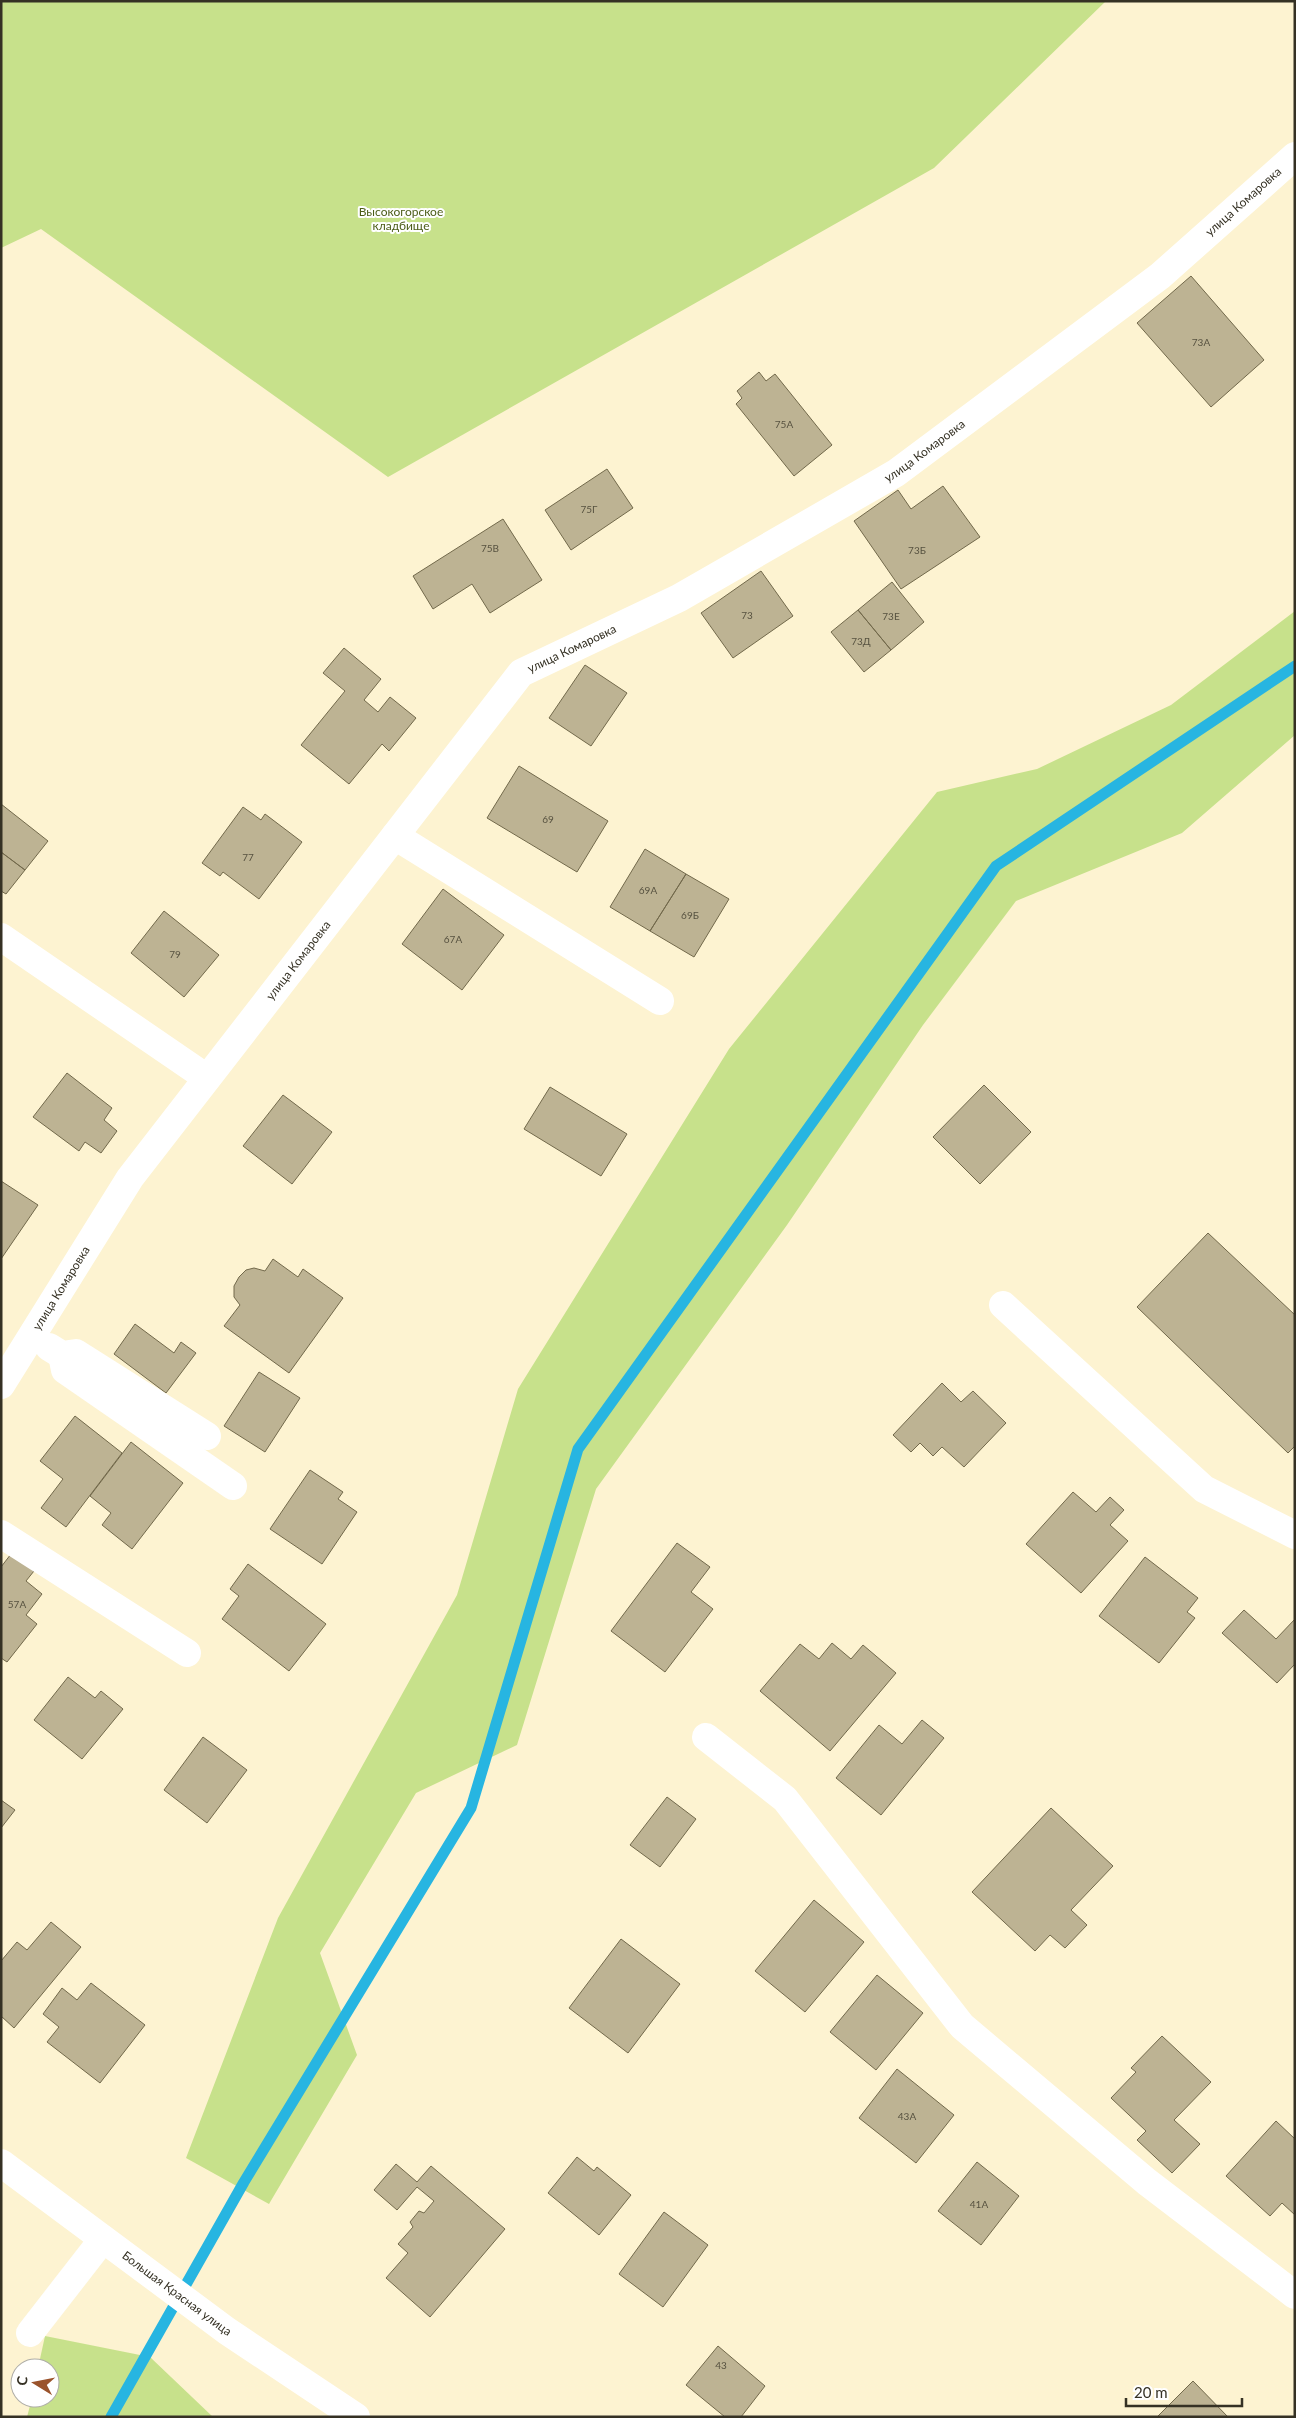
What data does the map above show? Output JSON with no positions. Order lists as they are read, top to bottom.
{
  "streets": {
    "street": ["улица Комаровка", "Большая Красная улица"]
  },
  "parks": ["Высокогорское кладбище"],
  "house_numbers": [
    "73А",
    "75А",
    "75Г",
    "75В",
    "73Б",
    "73",
    "73Е",
    "73Д",
    "69",
    "77",
    "69А",
    "69Б",
    "67А",
    "79",
    "57А",
    "43А",
    "41А",
    "43"
  ],
  "scale_bar": "20 m",
  "north": "left"
}
